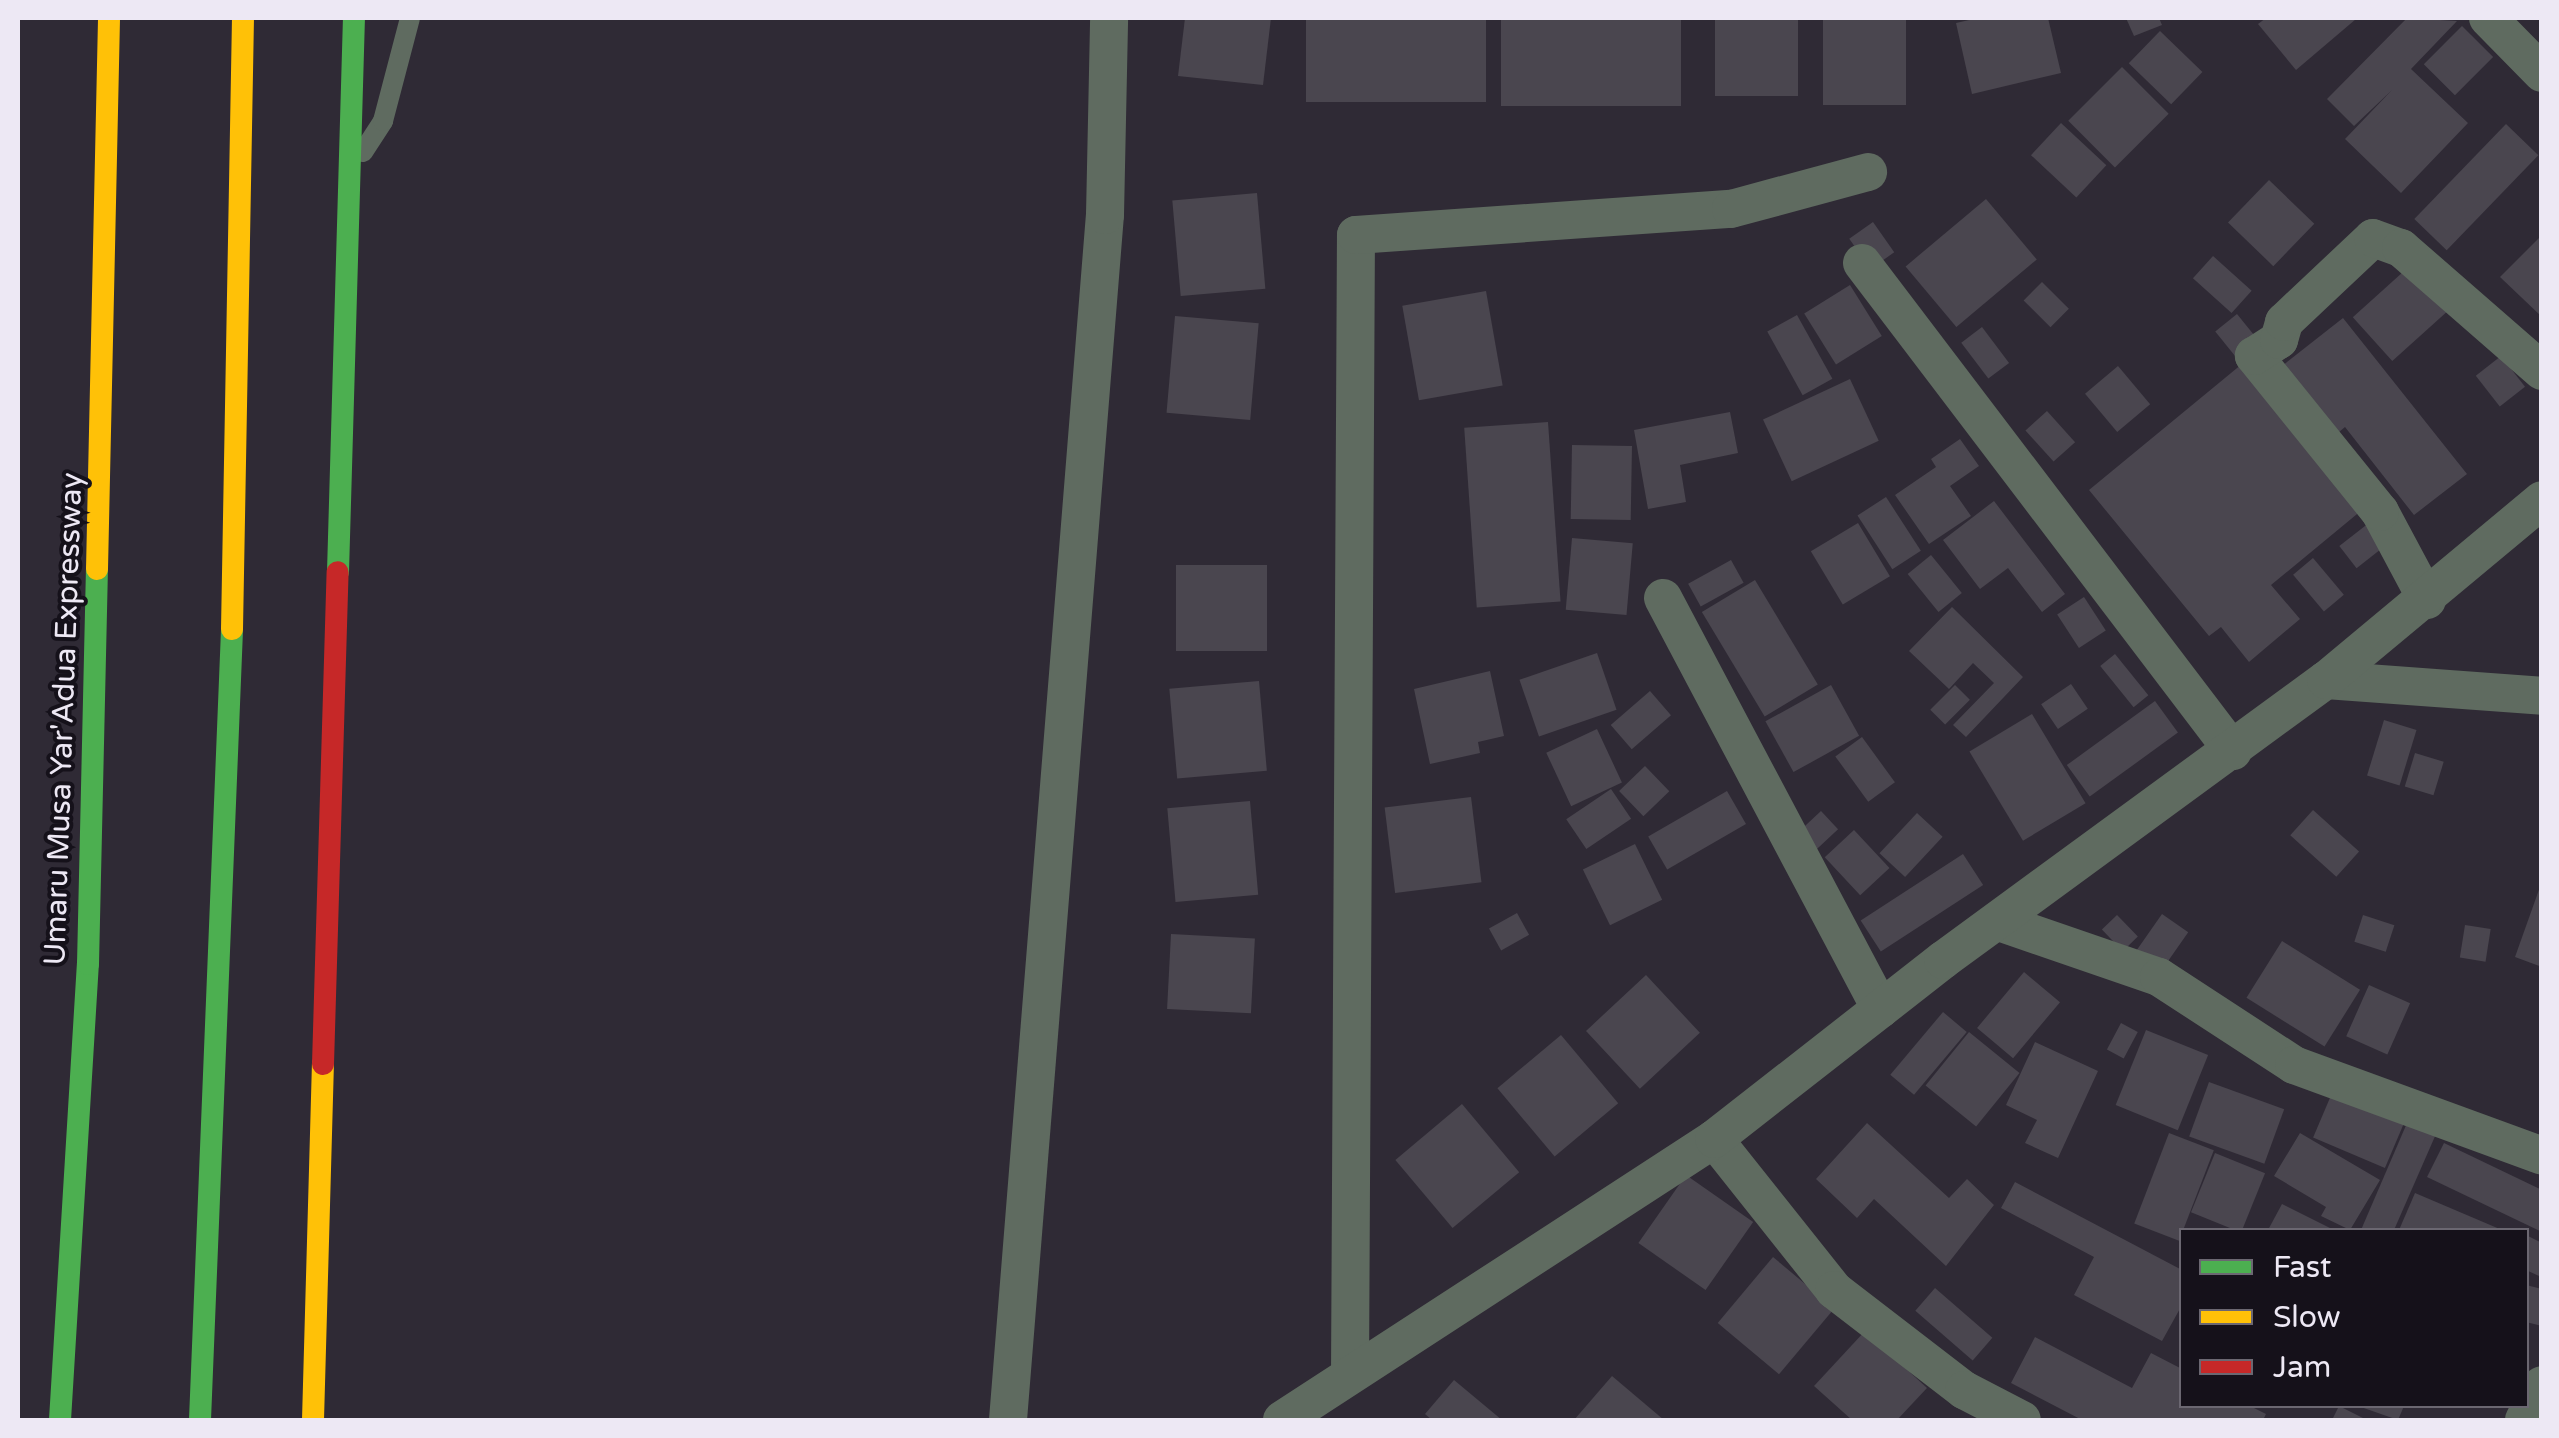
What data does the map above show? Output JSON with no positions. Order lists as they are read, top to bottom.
{
  "streets": {
    "highway": ["Umaru Musa Yar'Adua Expressway"]
  },
  "legend": ["Fast", "Slow", "Jam"]
}
